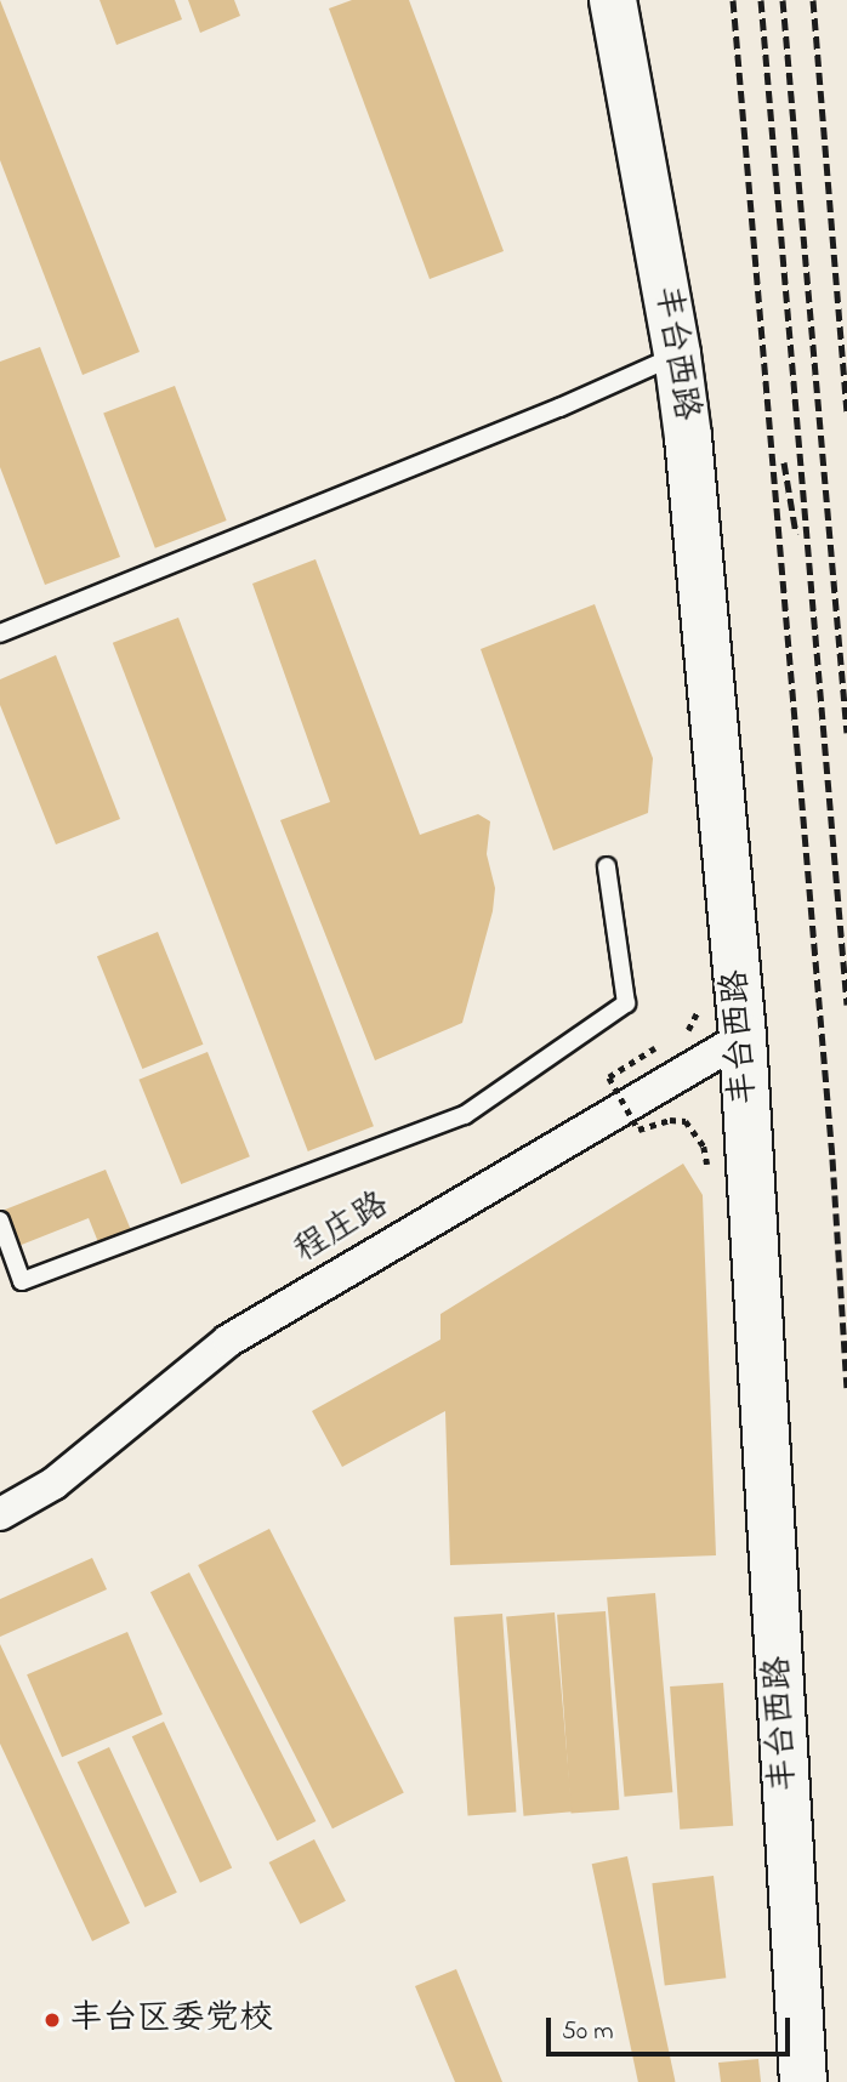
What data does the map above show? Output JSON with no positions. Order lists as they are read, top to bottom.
{
  "streets": {
    "main road": ["丰台西路"],
    "street": ["程庄路"]
  },
  "crossings": [
    ["丰台西路", "程庄路"]
  ],
  "places": ["丰台区委党校"],
  "scale_bar": "50 m"
}
